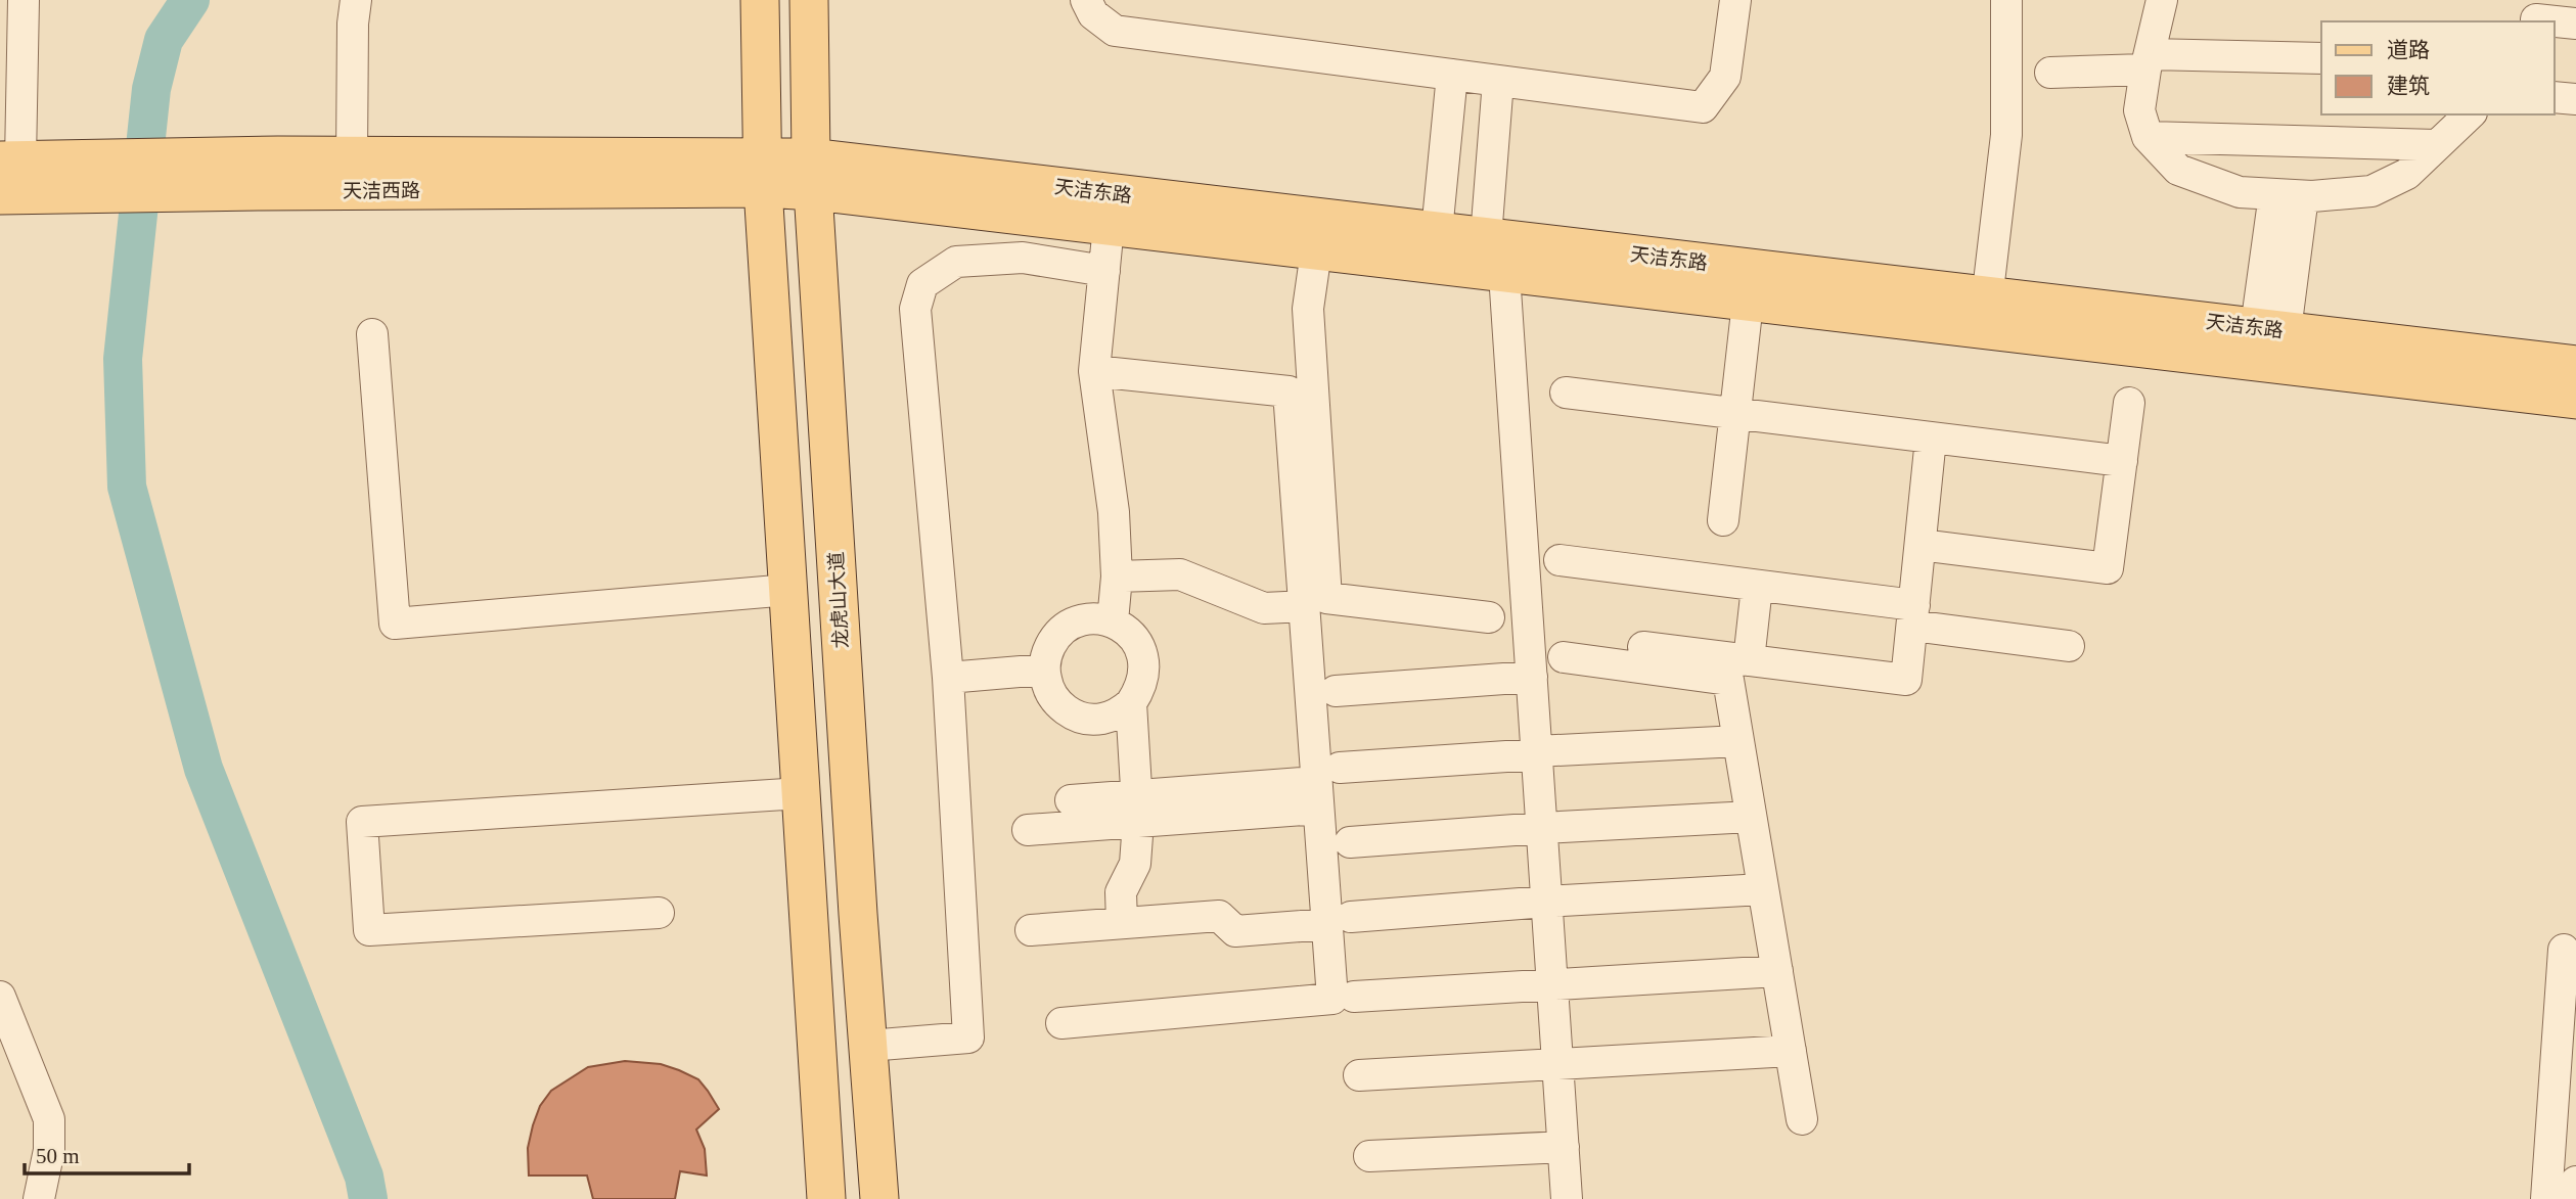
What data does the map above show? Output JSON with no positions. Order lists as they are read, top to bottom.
{
  "streets": {
    "main road": ["天洁西路", "天洁东路", "龙虎山大道"]
  },
  "crossings": [
    ["天洁西路", "天洁东路"],
    ["天洁东路", "龙虎山大道"]
  ],
  "legend": ["道路", "建筑"],
  "scale_bar": "50 m"
}
